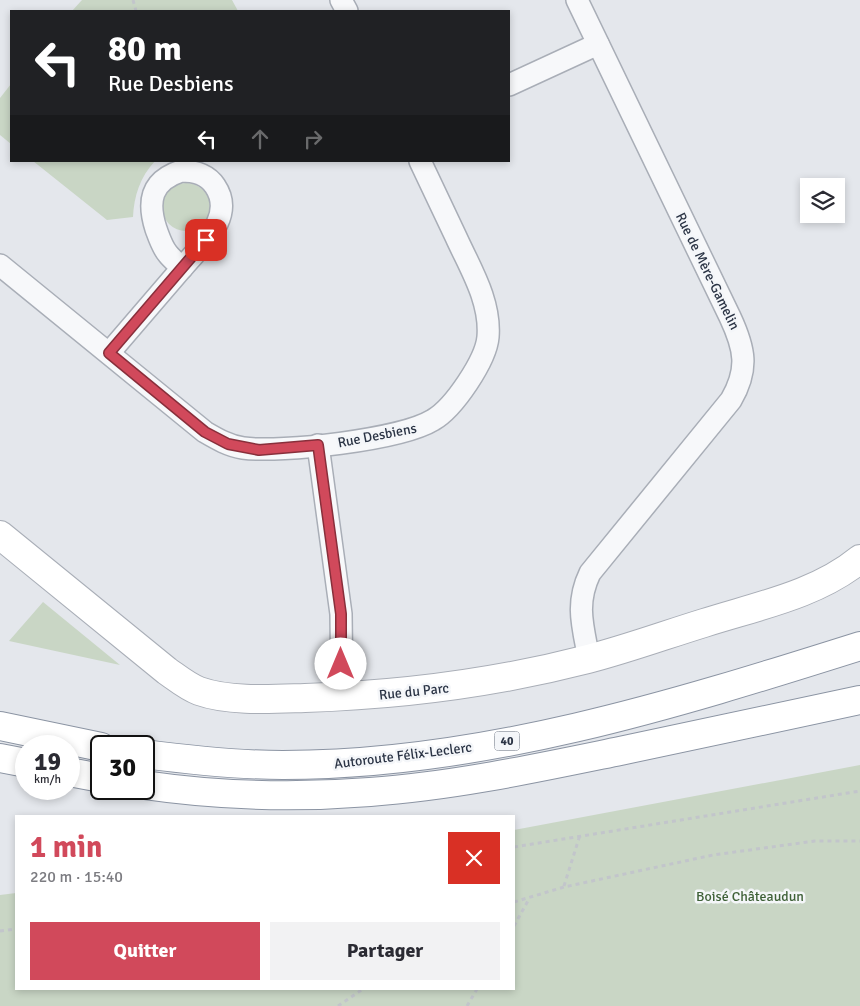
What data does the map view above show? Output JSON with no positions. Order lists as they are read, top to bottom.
{
  "streets": {
    "main road": ["Rue du Parc", "40", "Autoroute Félix-Leclerc"],
    "street": ["Rue de Mère-Gamelin", "Rue Desbiens"]
  },
  "crossings": [
    ["Rue de Mère-Gamelin", "Rue du Parc"]
  ],
  "parks": ["Boisé Châteaudun"],
  "page": {
    "turn": ["80 m", "Rue Desbiens"],
    "speed": "19 km/h",
    "limit": "30",
    "heading": ["1 min", "220 m · 15:40"],
    "buttons": ["Quitter", "Partager"]
  }
}
